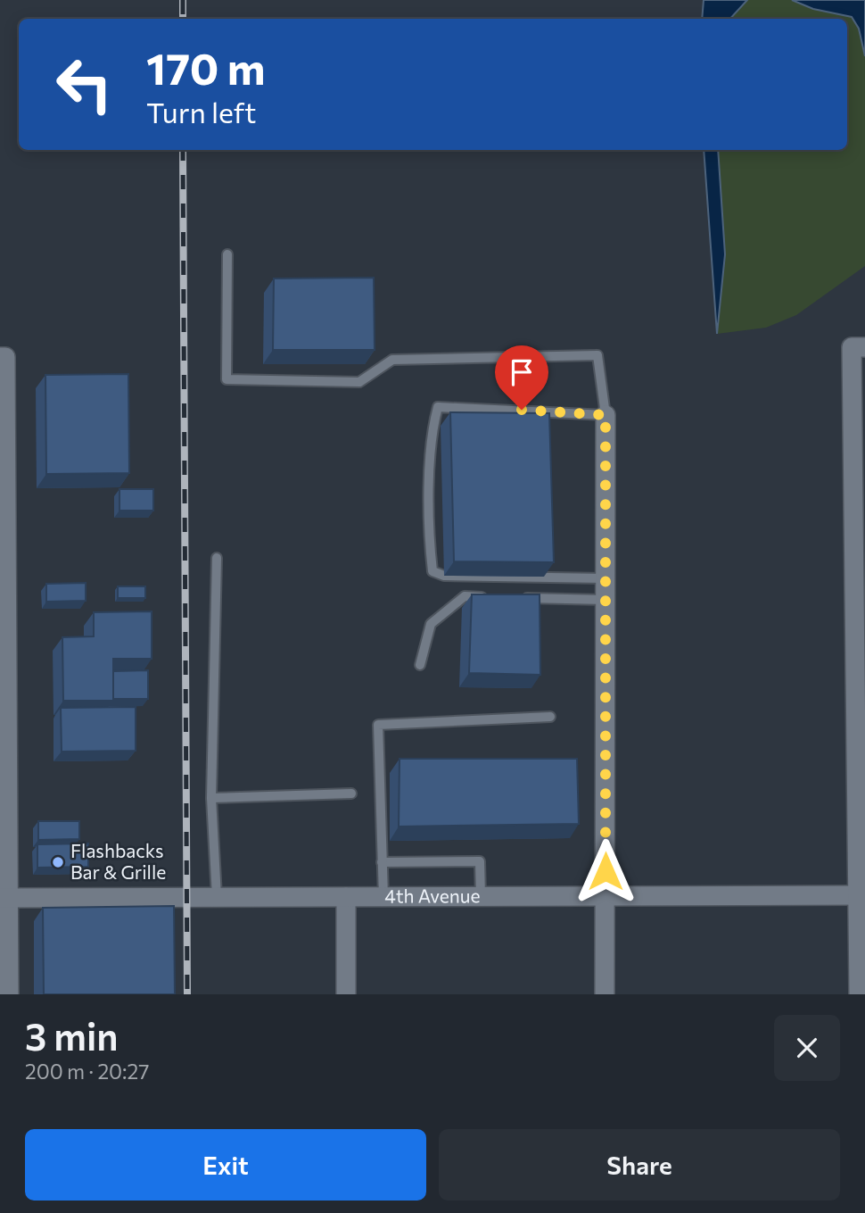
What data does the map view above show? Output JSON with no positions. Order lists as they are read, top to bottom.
{
  "streets": {
    "street": ["4th Avenue"]
  },
  "places": ["Flashbacks Bar & Grille"],
  "page": {
    "turn": ["170 m", "Turn left"],
    "heading": ["3 min", "200 m · 20:27"],
    "buttons": ["Exit", "Share"]
  }
}
